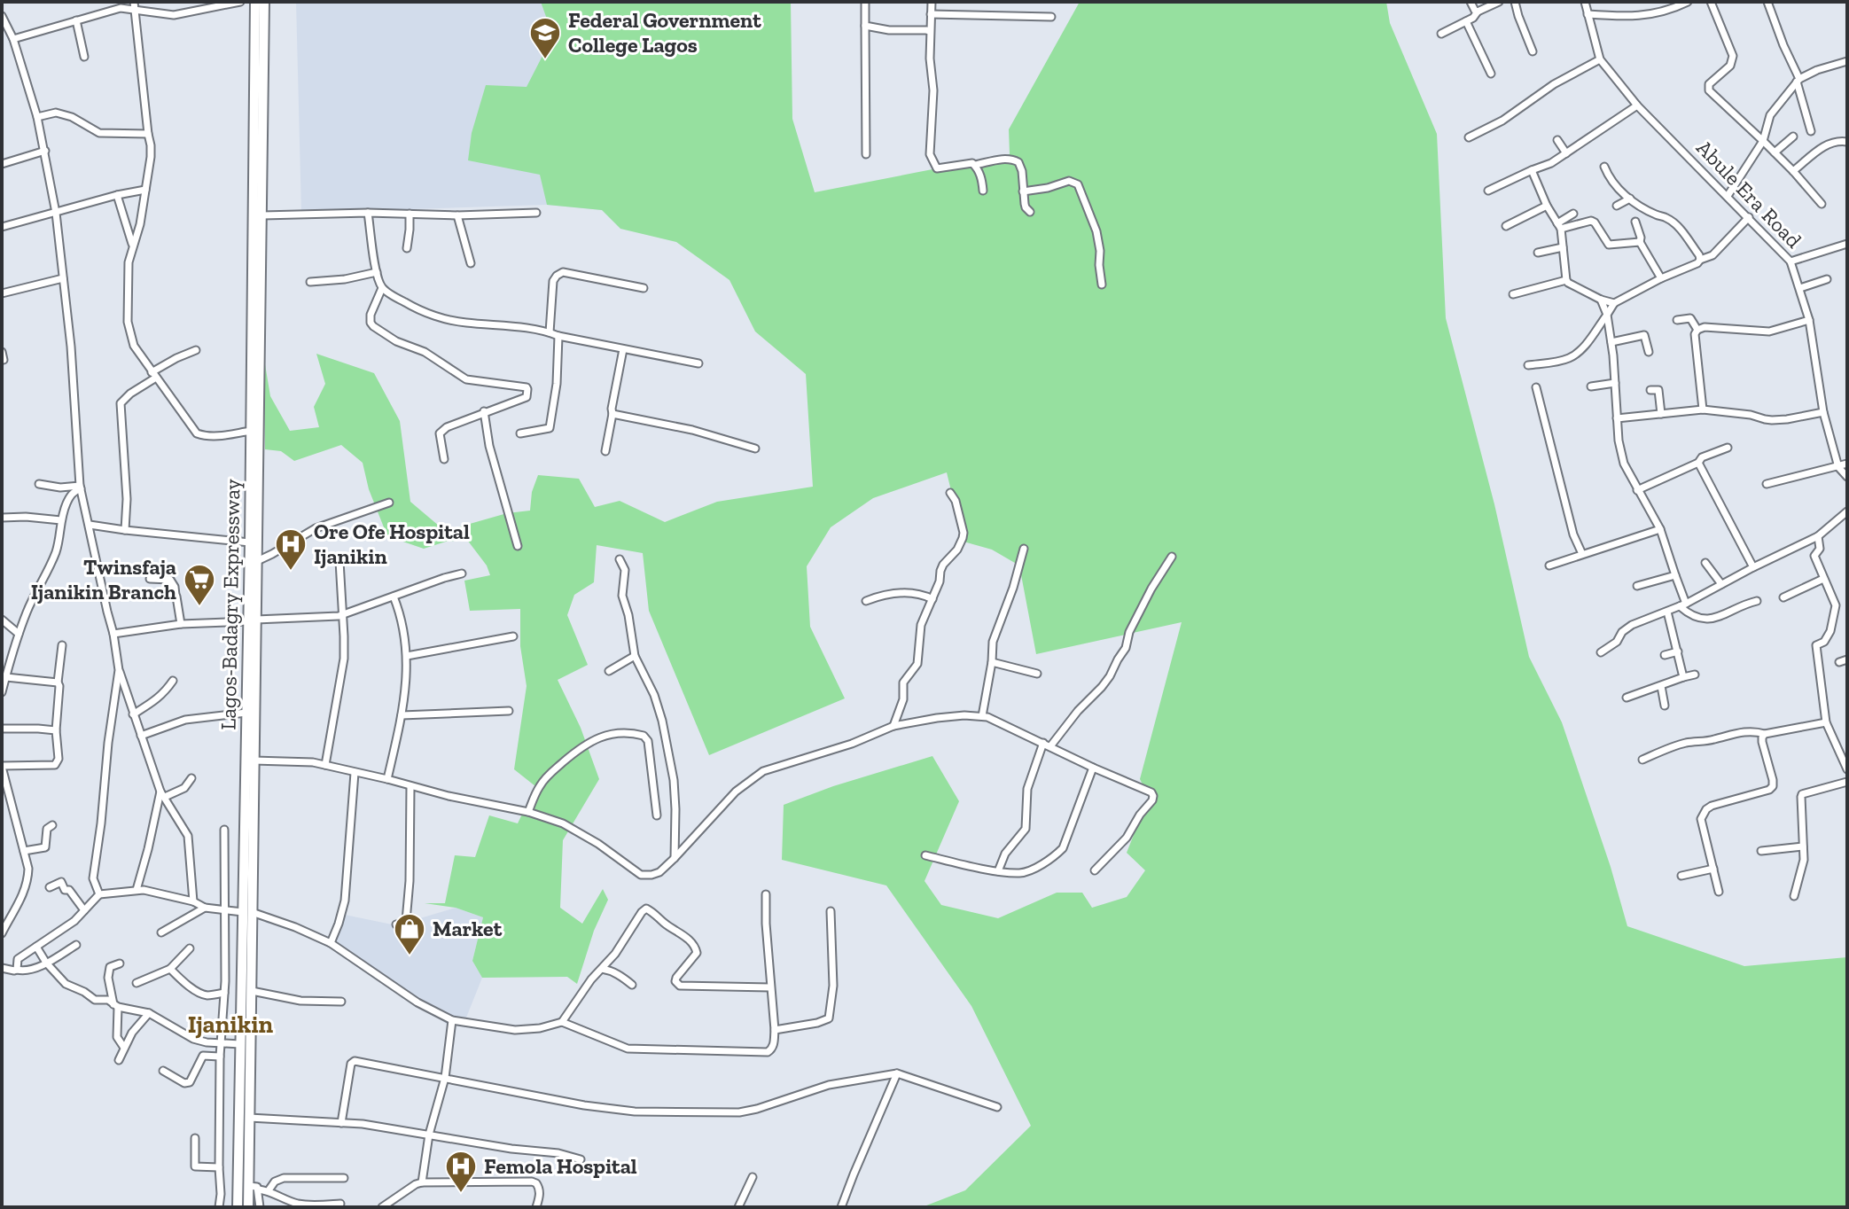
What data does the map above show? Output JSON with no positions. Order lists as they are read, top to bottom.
{
  "streets": {
    "highway": ["Lagos-Badagry Expressway"],
    "street": ["Abule Era Road"]
  },
  "districts": ["Ijanikin"],
  "places": {
    "school or university": ["Federal Government College Lagos"],
    "hospital": ["Ore Ofe Hospital Ijanikin", "Femola Hospital"],
    "supermarket": ["Twinsfaja Ijanikin Branch"],
    "shop": ["Market"]
  }
}
